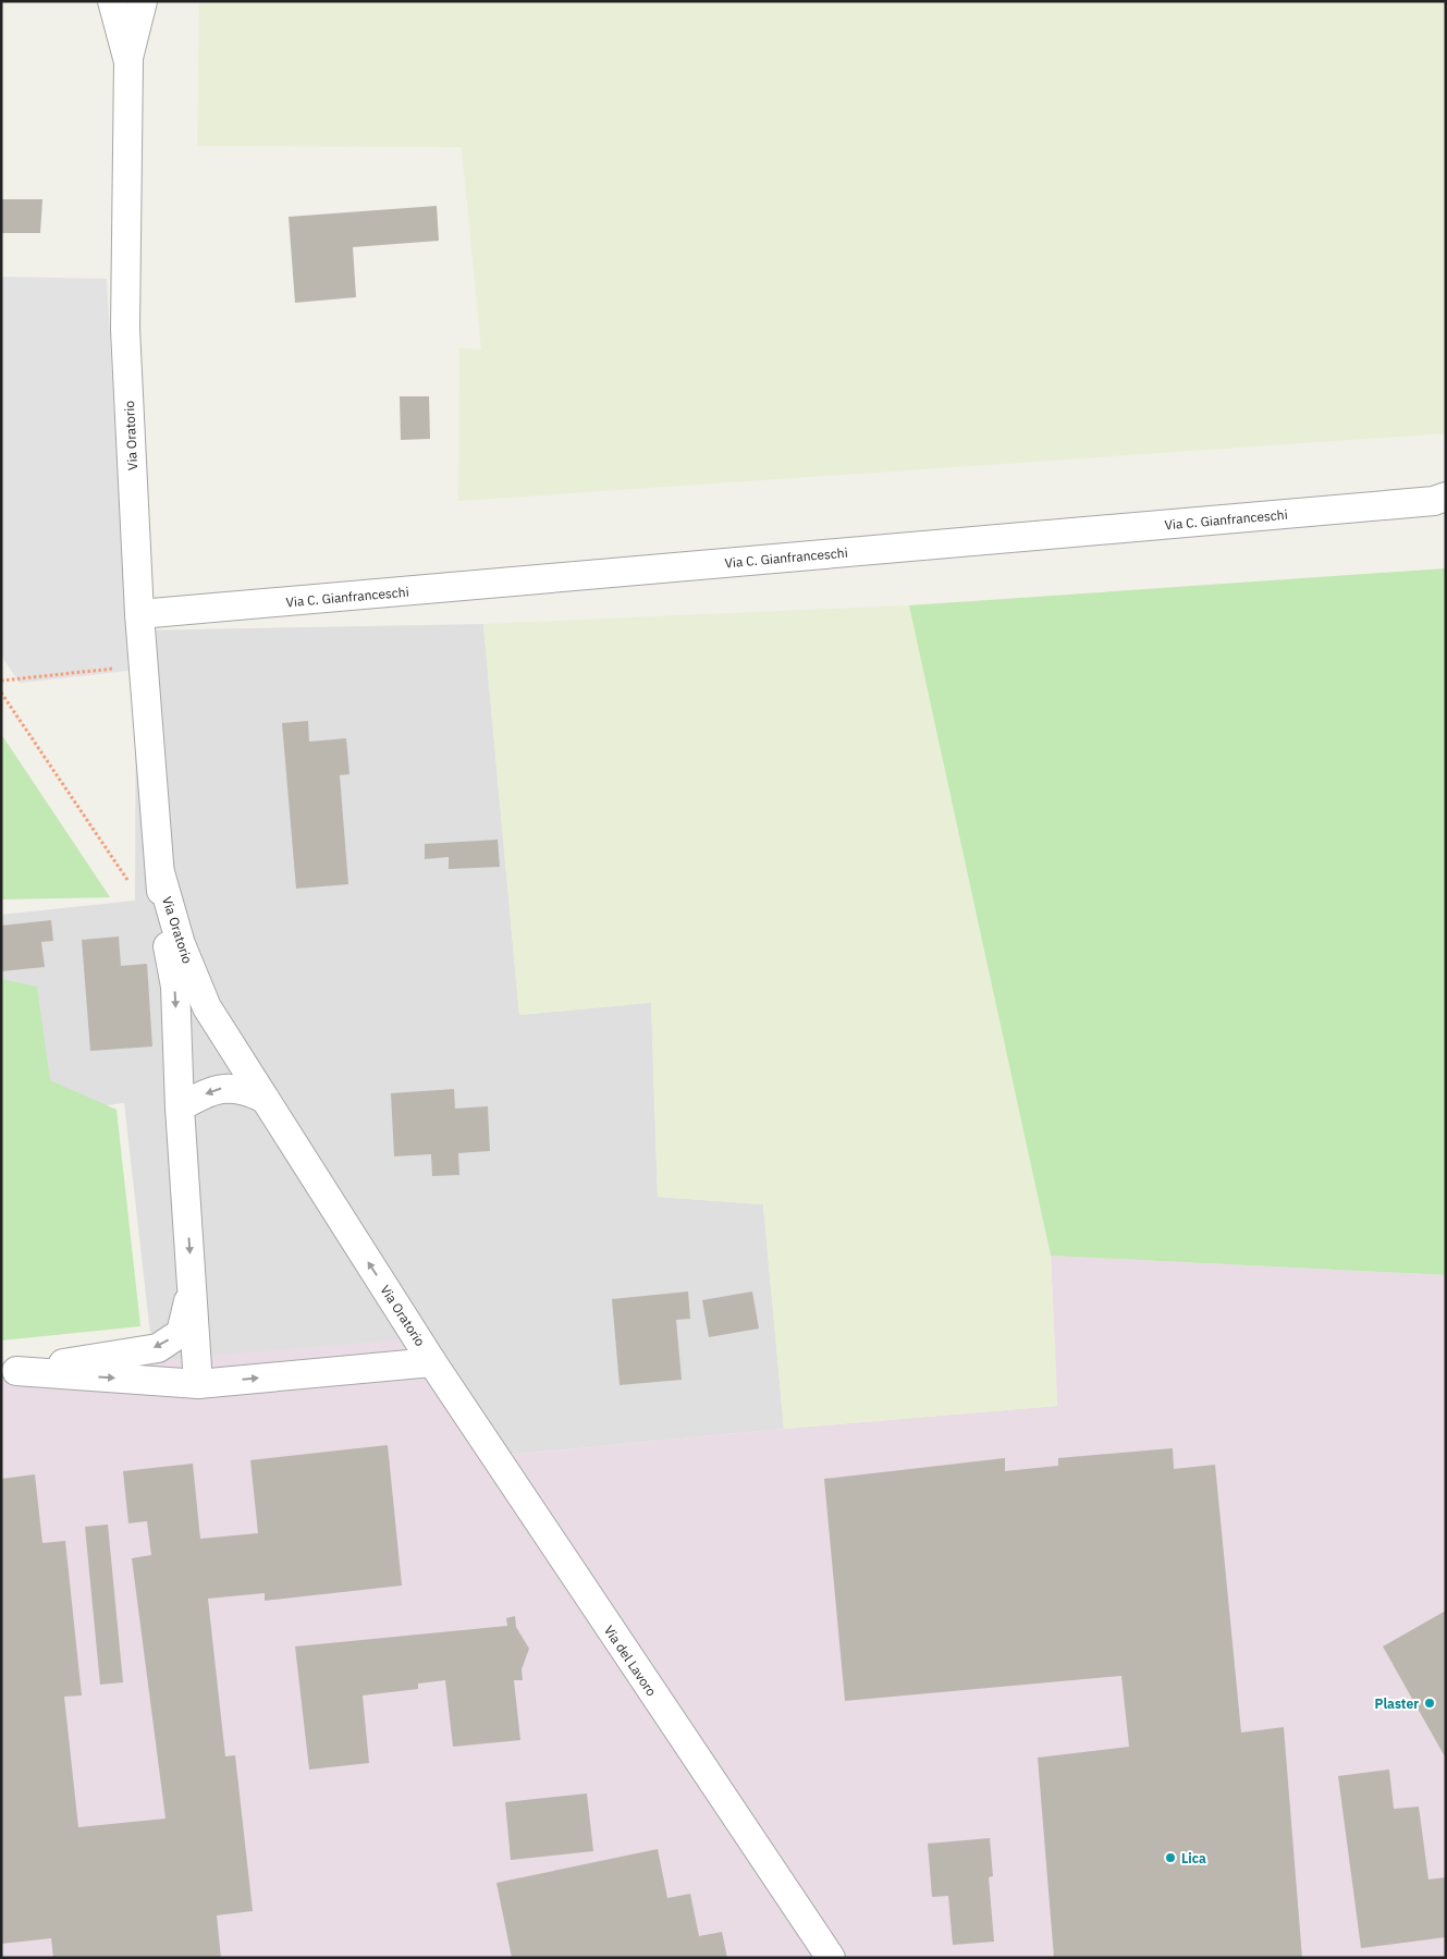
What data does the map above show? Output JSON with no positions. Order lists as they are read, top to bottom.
{
  "streets": {
    "street": ["Via Oratorio", "Via C. Gianfranceschi", "Via del Lavoro"]
  },
  "crossings": [
    ["Via Oratorio", "Via C. Gianfranceschi"],
    ["Via Oratorio", "Via del Lavoro"]
  ],
  "places": ["Plaster", "Lica"]
}
